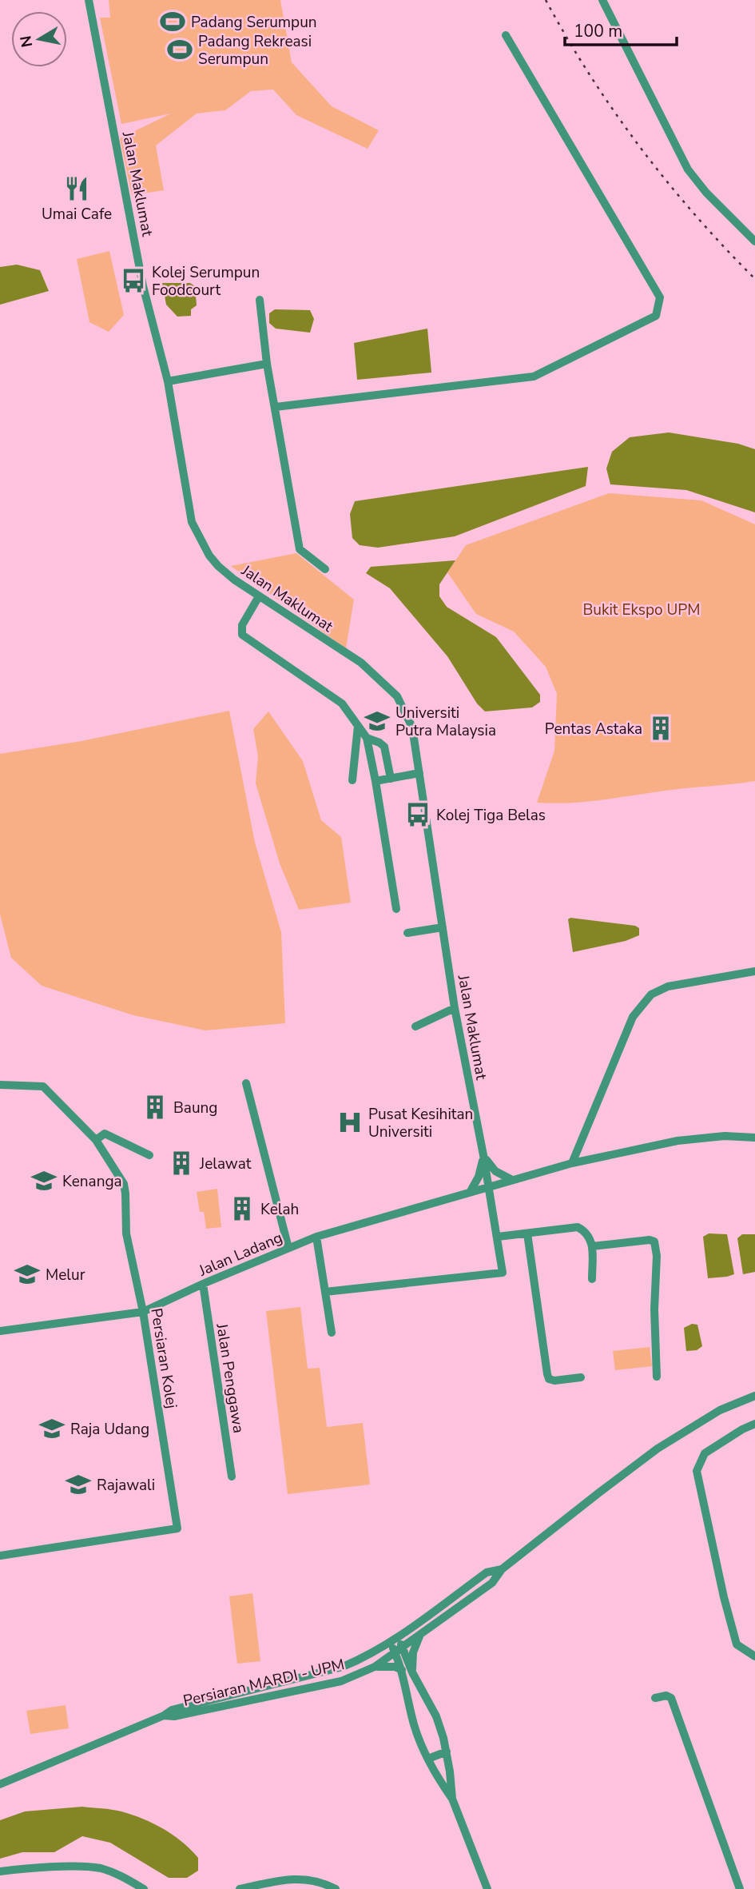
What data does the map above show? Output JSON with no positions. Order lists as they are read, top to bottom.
{
  "streets": {
    "street": [
      "Jalan Maklumat",
      "Jalan Ladang",
      "Persiaran Kolej",
      "Jalan Penggawa",
      "Persiaran MARDI - UPM"
    ]
  },
  "crossings": [
    ["Jalan Maklumat", "Jalan Ladang"],
    ["Jalan Ladang", "Persiaran Kolej"],
    ["Jalan Ladang", "Jalan Penggawa"]
  ],
  "parks": ["Bukit Ekspo UPM"],
  "places": {
    "sports": ["Padang Serumpun", "Padang Rekreasi Serumpun"],
    "restaurant": ["Umai Cafe"],
    "bus stop": ["Kolej Serumpun Foodcourt", "Kolej Tiga Belas"],
    "school or university": [
      "Universiti Putra Malaysia",
      "Kenanga",
      "Melur",
      "Raja Udang",
      "Rajawali"
    ],
    "building": [
      "Pentas Astaka",
      "Baung",
      "Jelawat",
      "Kelah"
    ],
    "hospital": ["Pusat Kesihitan Universiti"]
  },
  "scale_bar": "100 m",
  "north": "left"
}
